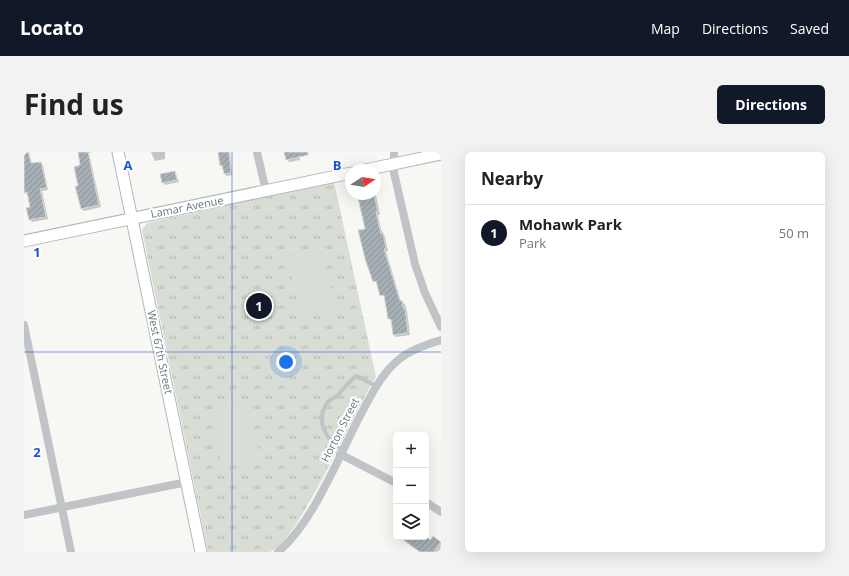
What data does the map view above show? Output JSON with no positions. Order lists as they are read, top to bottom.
{
  "streets": {
    "street": ["Lamar Avenue", "West 67th Street", "Horton Street"]
  },
  "crossings": [
    ["Lamar Avenue", "West 67th Street"]
  ],
  "north": "right",
  "page": {
    "header": "Locato",
    "nav": ["Map", "Directions", "Saved"],
    "title": "Find us",
    "buttons": "Directions",
    "heading": "Nearby",
    "list": [
      {
        "mark": "1",
        "name": "Mohawk Park",
        "note": "Park",
        "value": "50 m"
      }
    ],
    "pins": "1",
    "map_buttons": ["+", "−"]
  },
  "grid": {
    "columns": ["A", "B"],
    "rows": ["1", "2"]
  }
}
